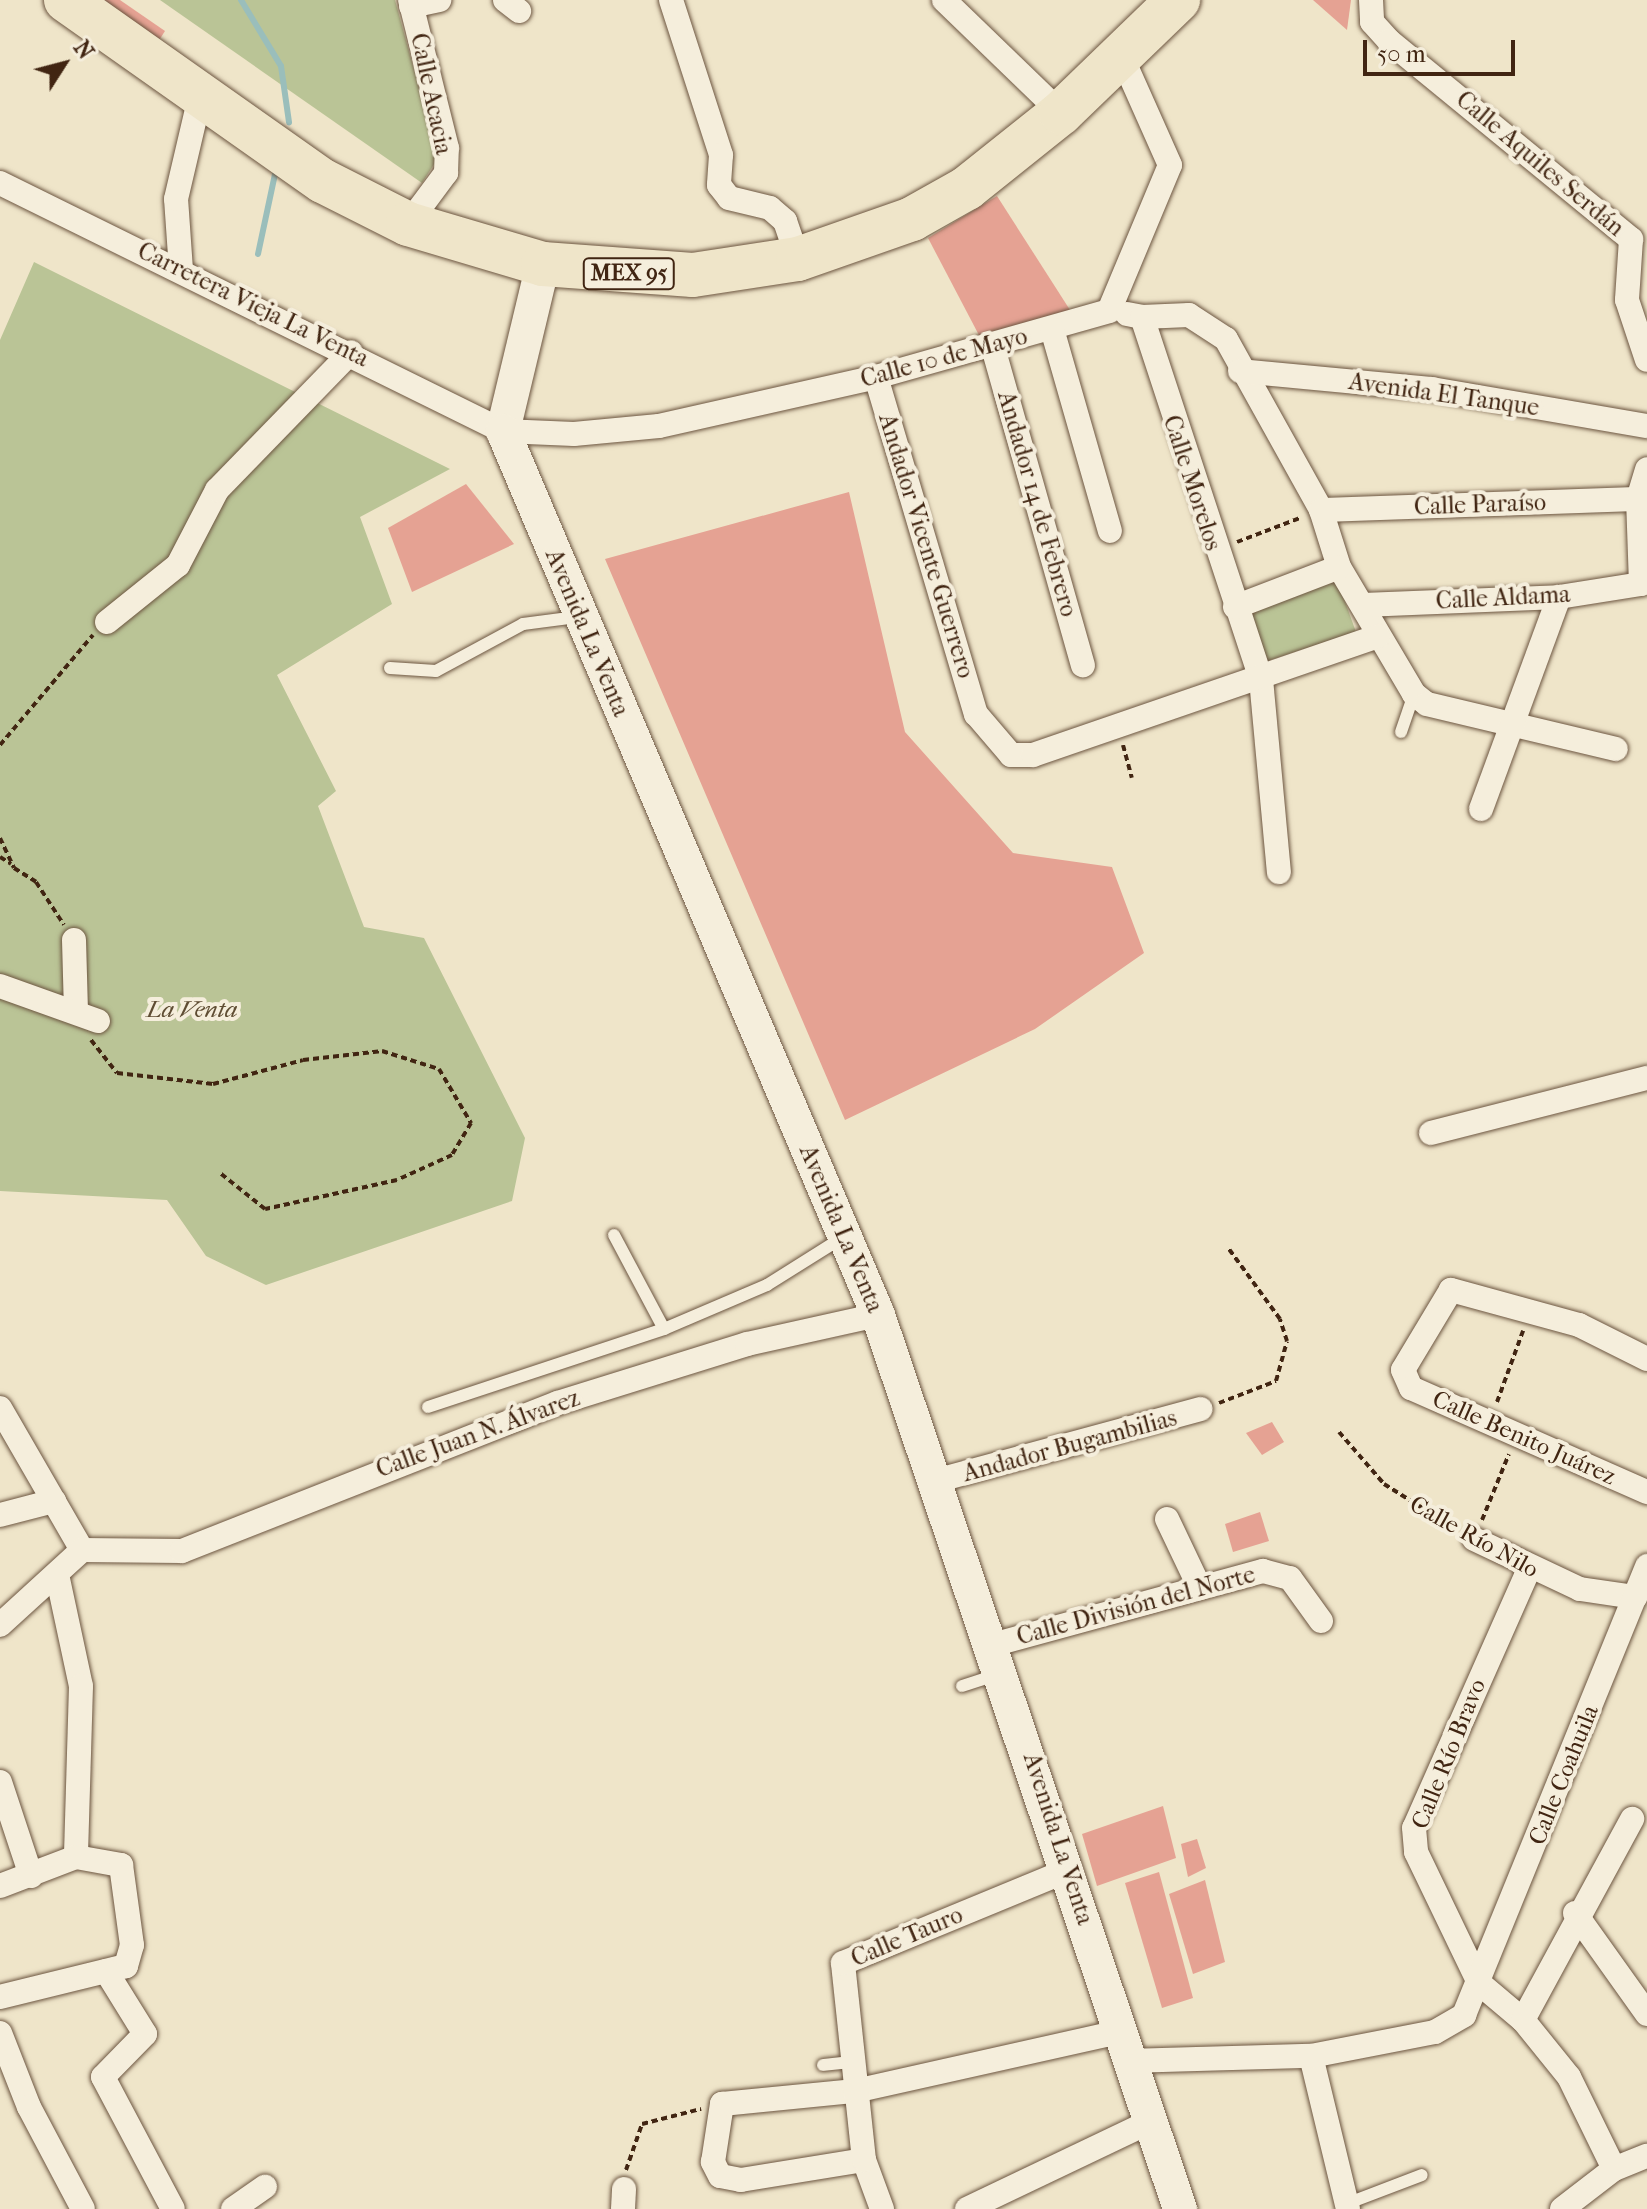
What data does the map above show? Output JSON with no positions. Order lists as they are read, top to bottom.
{
  "streets": {
    "highway": ["MEX 95"],
    "main road": ["Avenida La Venta"],
    "street": [
      "Calle Acacia",
      "Calle Aquiles Serdán",
      "Carretera Vieja La Venta",
      "Calle 10 de Mayo",
      "Avenida El Tanque",
      "Calle Morelos",
      "Andador 14 de Febrero",
      "Calle Paraíso",
      "Andador Vicente Guerrero",
      "Calle Aldama",
      "Calle Juan N. Álvarez",
      "Calle Benito Juárez",
      "Andador Bugambilias",
      "Calle Río Nilo",
      "Calle División del Norte",
      "Calle Río Bravo",
      "Calle Coahuila",
      "Calle Tauro"
    ]
  },
  "crossings": [
    ["Calle Acacia", "MEX 95"],
    ["Carretera Vieja La Venta", "Calle 10 de Mayo"],
    ["Carretera Vieja La Venta", "Avenida La Venta"],
    ["Calle 10 de Mayo", "Andador 14 de Febrero"],
    ["Calle 10 de Mayo", "Andador Vicente Guerrero"],
    ["Calle 10 de Mayo", "Avenida La Venta"],
    ["Calle Paraíso", "Calle Aldama"],
    ["Avenida La Venta", "Calle Juan N. Álvarez"],
    ["Avenida La Venta", "Andador Bugambilias"],
    ["Avenida La Venta", "Calle División del Norte"],
    ["Avenida La Venta", "Calle Coahuila"],
    ["Avenida La Venta", "Calle Tauro"],
    ["Calle Río Nilo", "Calle Río Bravo"],
    ["Calle Río Nilo", "Calle Coahuila"],
    ["Calle Río Bravo", "Calle Coahuila"],
    ["Calle Coahuila", "Calle Tauro"]
  ],
  "parks": ["La Venta"],
  "scale_bar": "50 m",
  "north": "top right"
}
